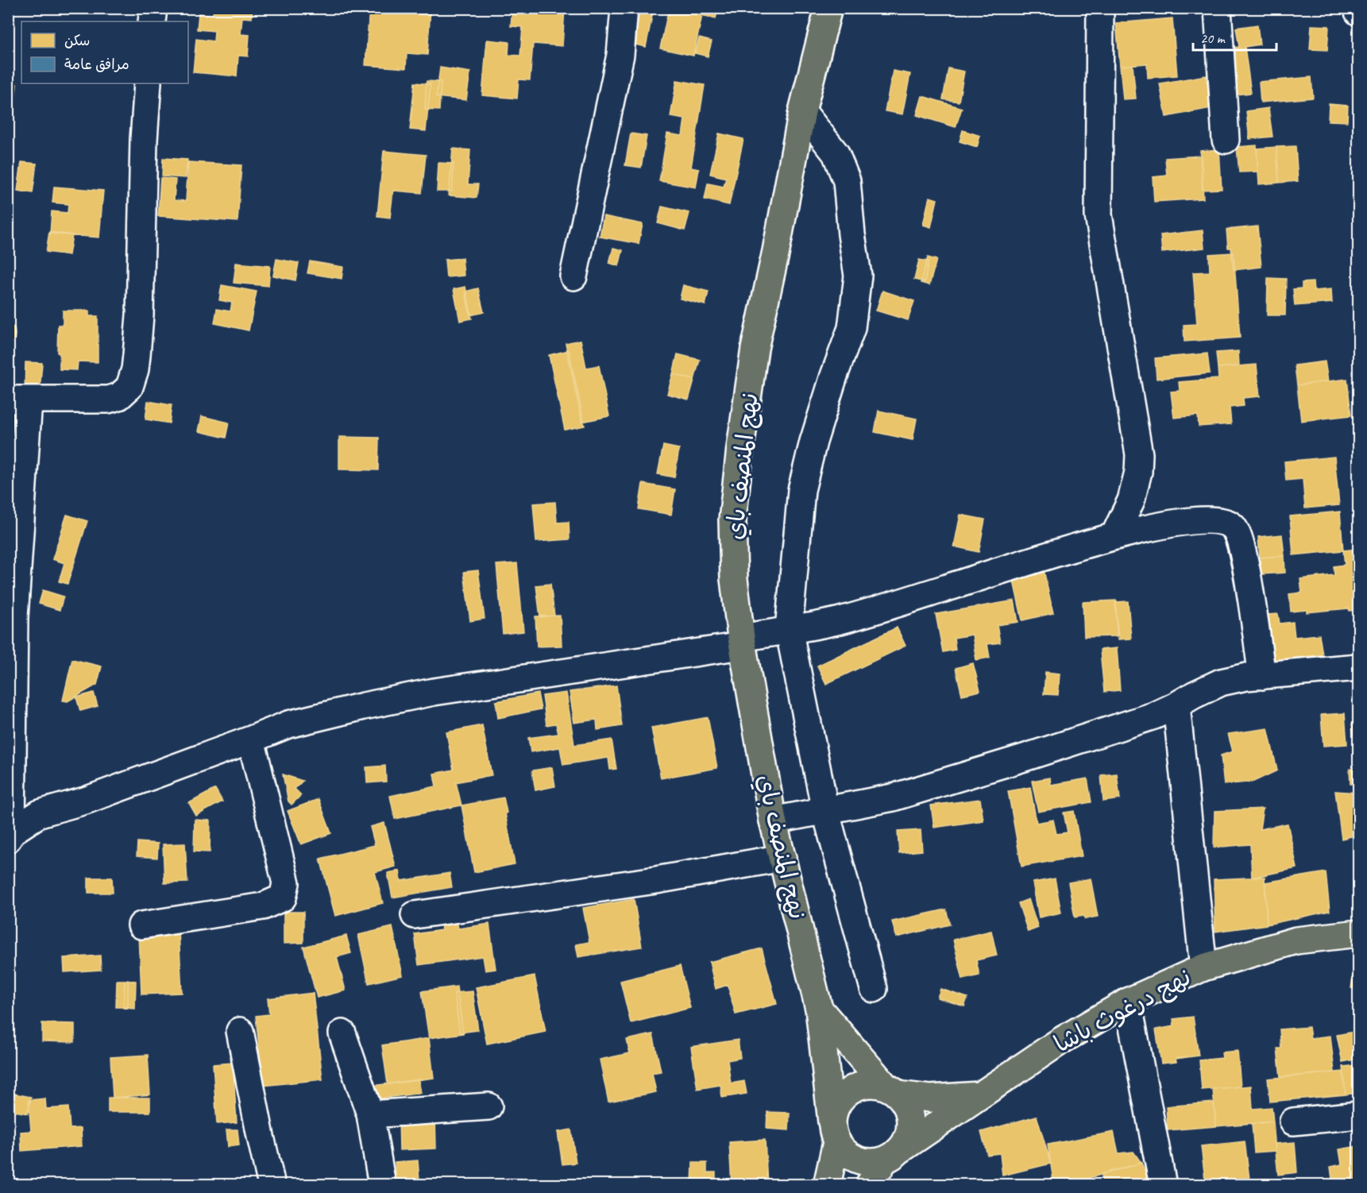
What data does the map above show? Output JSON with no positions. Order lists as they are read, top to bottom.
{
  "streets": {
    "main road": ["نهج المنصف باي", "نهج درغوث باشا"]
  },
  "crossings": [
    ["نهج المنصف باي", "نهج درغوث باشا"]
  ],
  "legend": ["سكن", "مرافق عامة"],
  "scale_bar": "20 m"
}
